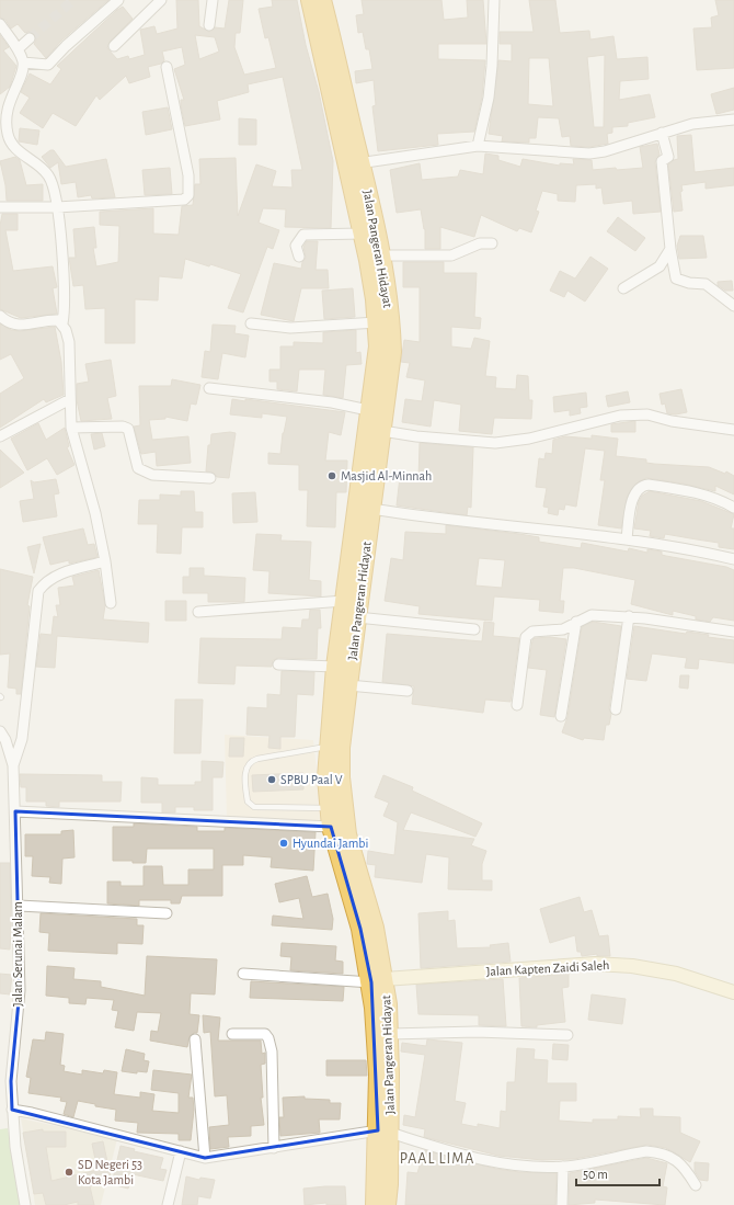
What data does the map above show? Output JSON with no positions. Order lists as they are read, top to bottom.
{
  "streets": {
    "highway": ["Jalan Pangeran Hidayat"],
    "street": ["Jalan Serunai Malam", "Jalan Kapten Zaidi Saleh"]
  },
  "crossings": [
    ["Jalan Pangeran Hidayat", "Jalan Kapten Zaidi Saleh"]
  ],
  "districts": ["PAAL LIMA"],
  "places": [
    "Masjid Al-Minnah",
    "SPBU Paal V",
    "Hyundai Jambi",
    "SD Negeri 53 Kota Jambi"
  ],
  "scale_bar": "50 m"
}
